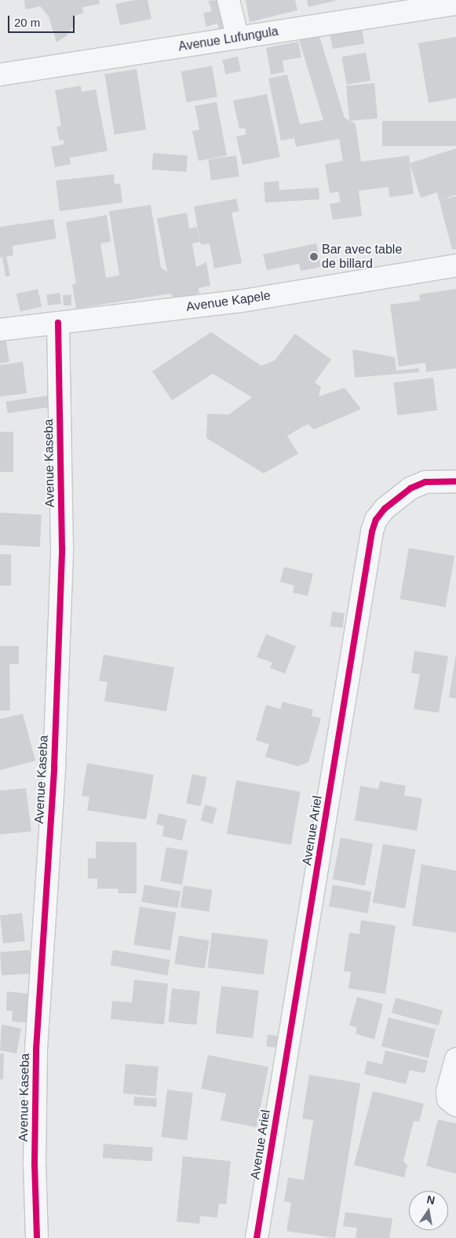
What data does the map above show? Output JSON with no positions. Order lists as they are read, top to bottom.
{
  "streets": {
    "street": [
      "Avenue Lufungula",
      "Avenue Kapele",
      "Avenue Kaseba",
      "Avenue Ariel"
    ]
  },
  "crossings": [
    ["Avenue Kapele", "Avenue Kaseba"]
  ],
  "places": ["Bar avec table de billard"],
  "scale_bar": "20 m",
  "north": "top"
}
